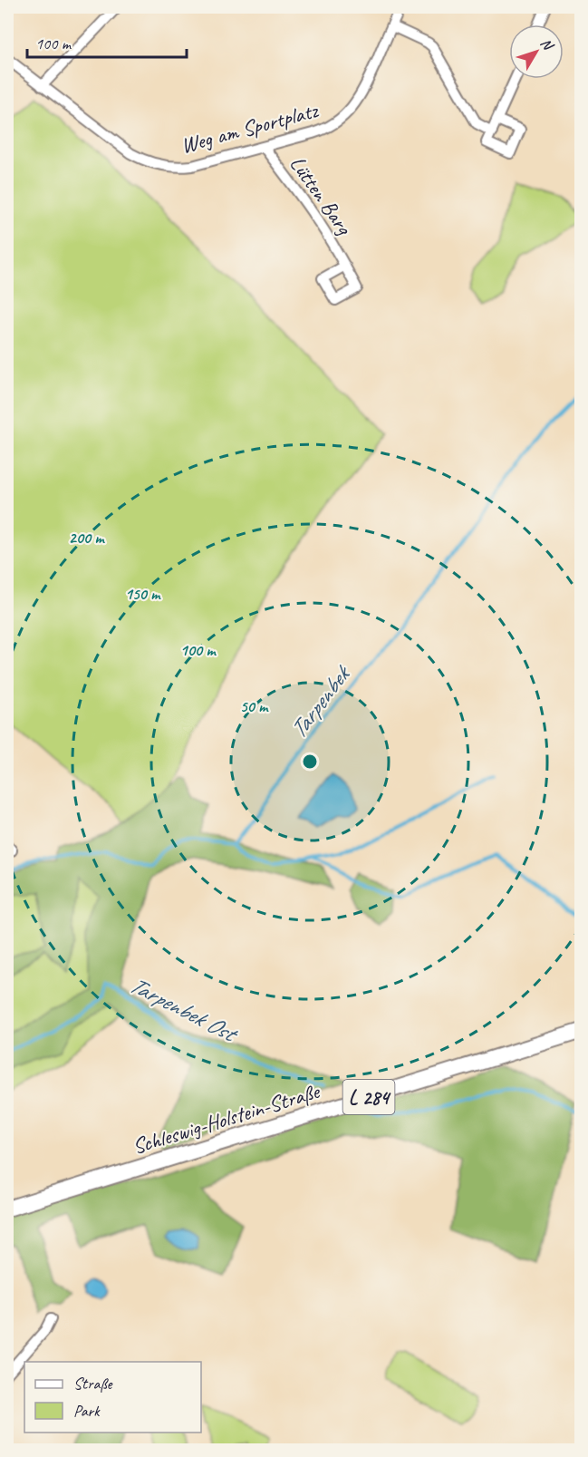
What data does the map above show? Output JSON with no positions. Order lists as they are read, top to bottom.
{
  "streets": {
    "main road": ["L 284", "Schleswig-Holstein-Straße"],
    "street": ["Weg am Sportplatz", "Lütten Barg"]
  },
  "crossings": [
    ["Weg am Sportplatz", "Lütten Barg"]
  ],
  "water": ["Tarpenbek", "Tarpenbek Ost"],
  "legend": ["Straße", "Park"],
  "scale_bar": "100 m",
  "north": "top right",
  "rings": [
    "200 m",
    "150 m",
    "100 m",
    "50 m"
  ]
}
